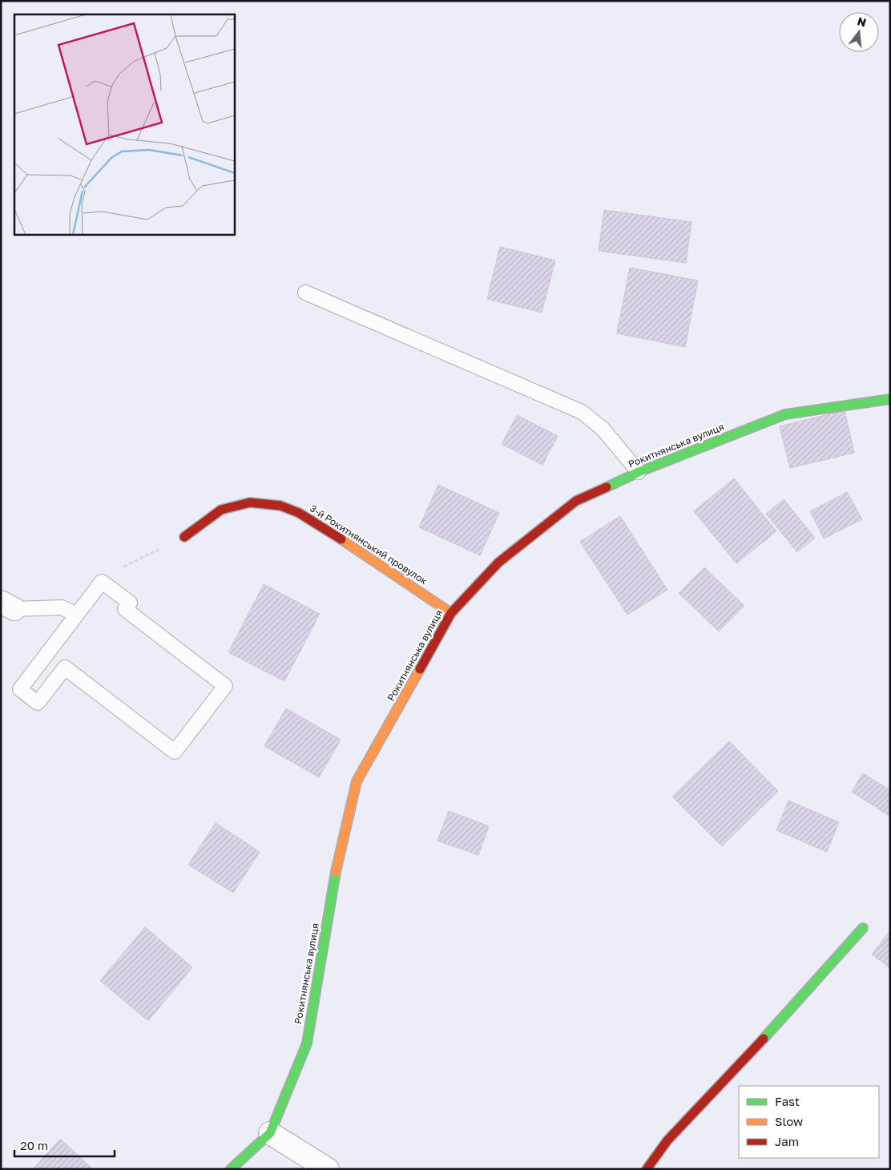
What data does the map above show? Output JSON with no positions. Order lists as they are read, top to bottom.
{
  "streets": {
    "street": ["Рокитнянська вулиця", "3-й Рокитнянський провулок"]
  },
  "crossings": [
    ["Рокитнянська вулиця", "3-й Рокитнянський провулок"]
  ],
  "legend": ["Fast", "Slow", "Jam"],
  "scale_bar": "20 m",
  "north": "top"
}
